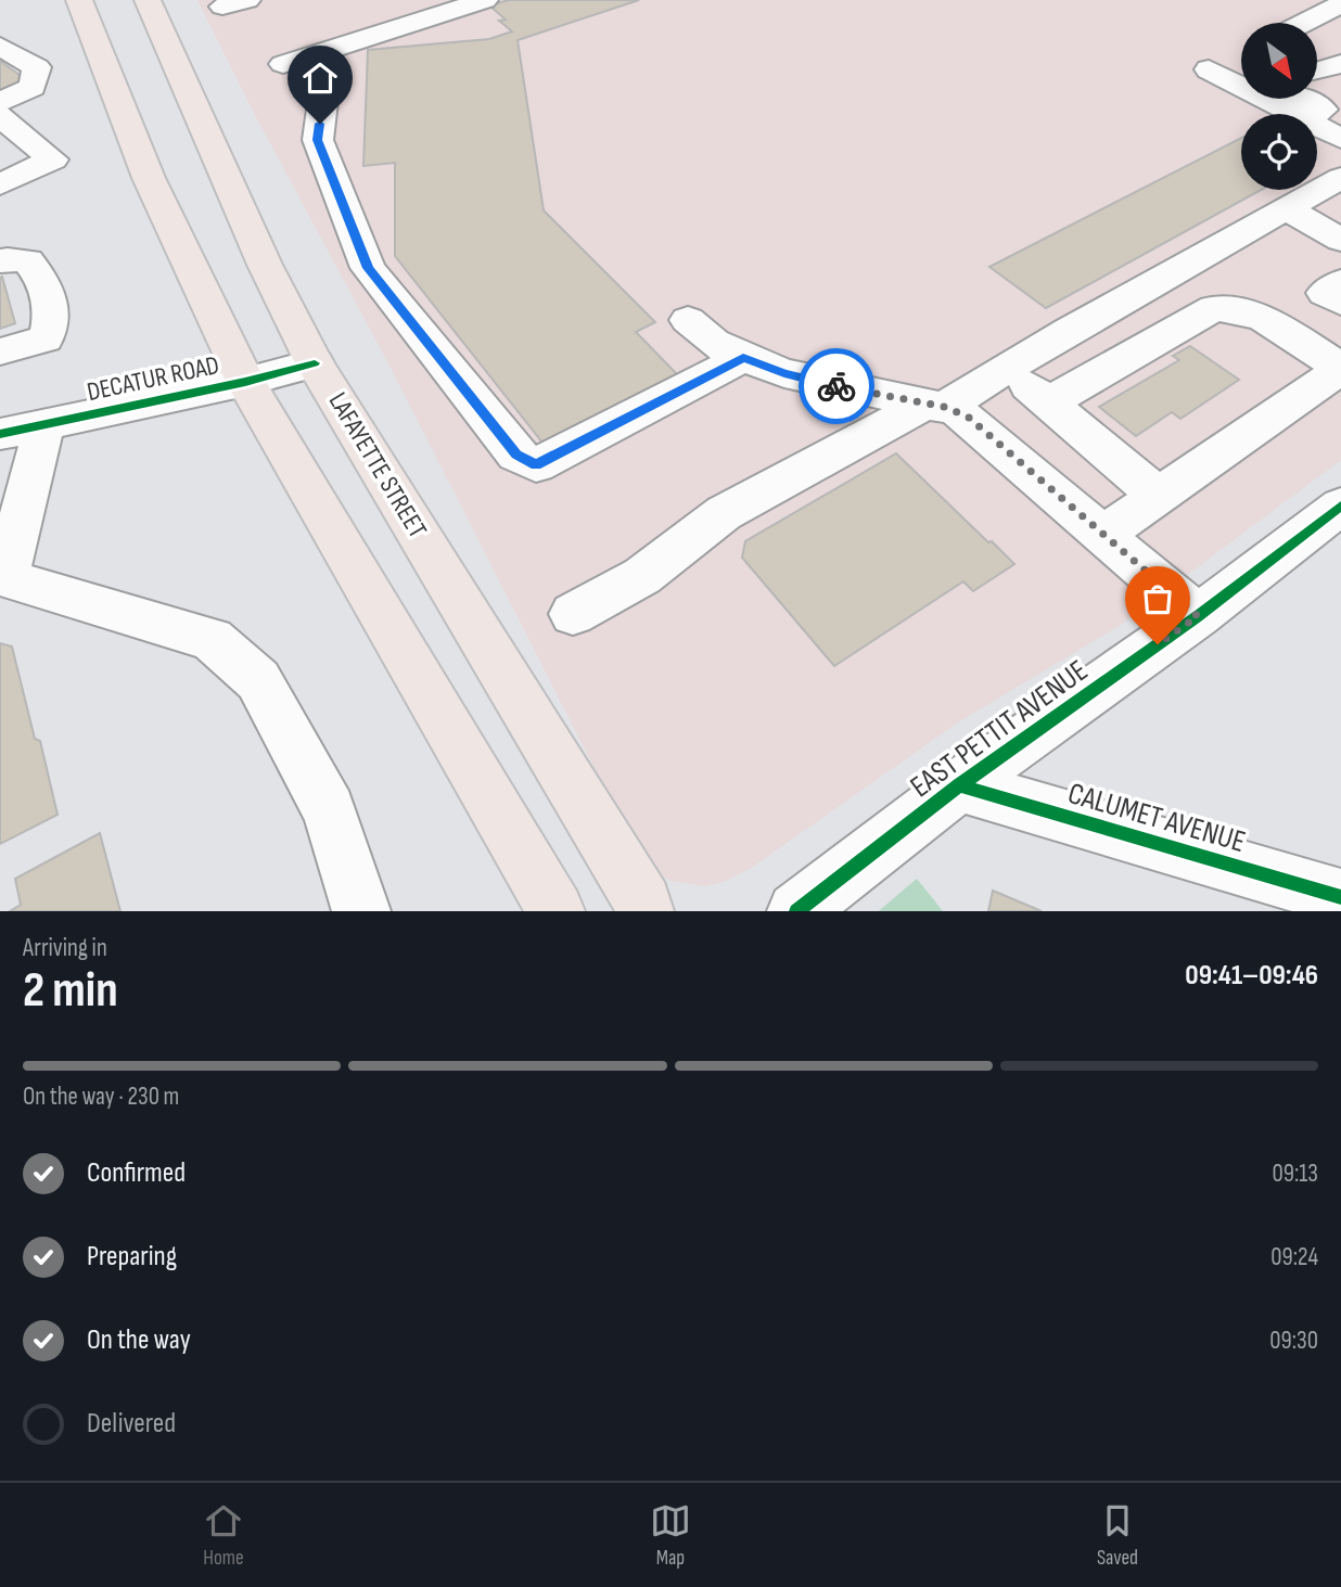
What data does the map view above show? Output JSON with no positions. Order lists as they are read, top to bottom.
{
  "streets": {
    "highway": ["LAFAYETTE STREET"],
    "street": ["DECATUR ROAD", "EAST PETTIT AVENUE", "CALUMET AVENUE"]
  },
  "crossings": [
    ["DECATUR ROAD", "LAFAYETTE STREET"],
    ["EAST PETTIT AVENUE", "CALUMET AVENUE"]
  ],
  "north": "bottom right",
  "page": {
    "heading": ["2 min", "Arriving in", "09:41–09:46"],
    "bar": "On the way · 230 m",
    "list": [
      ["Confirmed", "09:13"],
      ["Preparing", "09:24"],
      ["On the way", "09:30"],
      "Delivered"
    ],
    "tabs": ["Home", "Map", "Saved"]
  }
}
